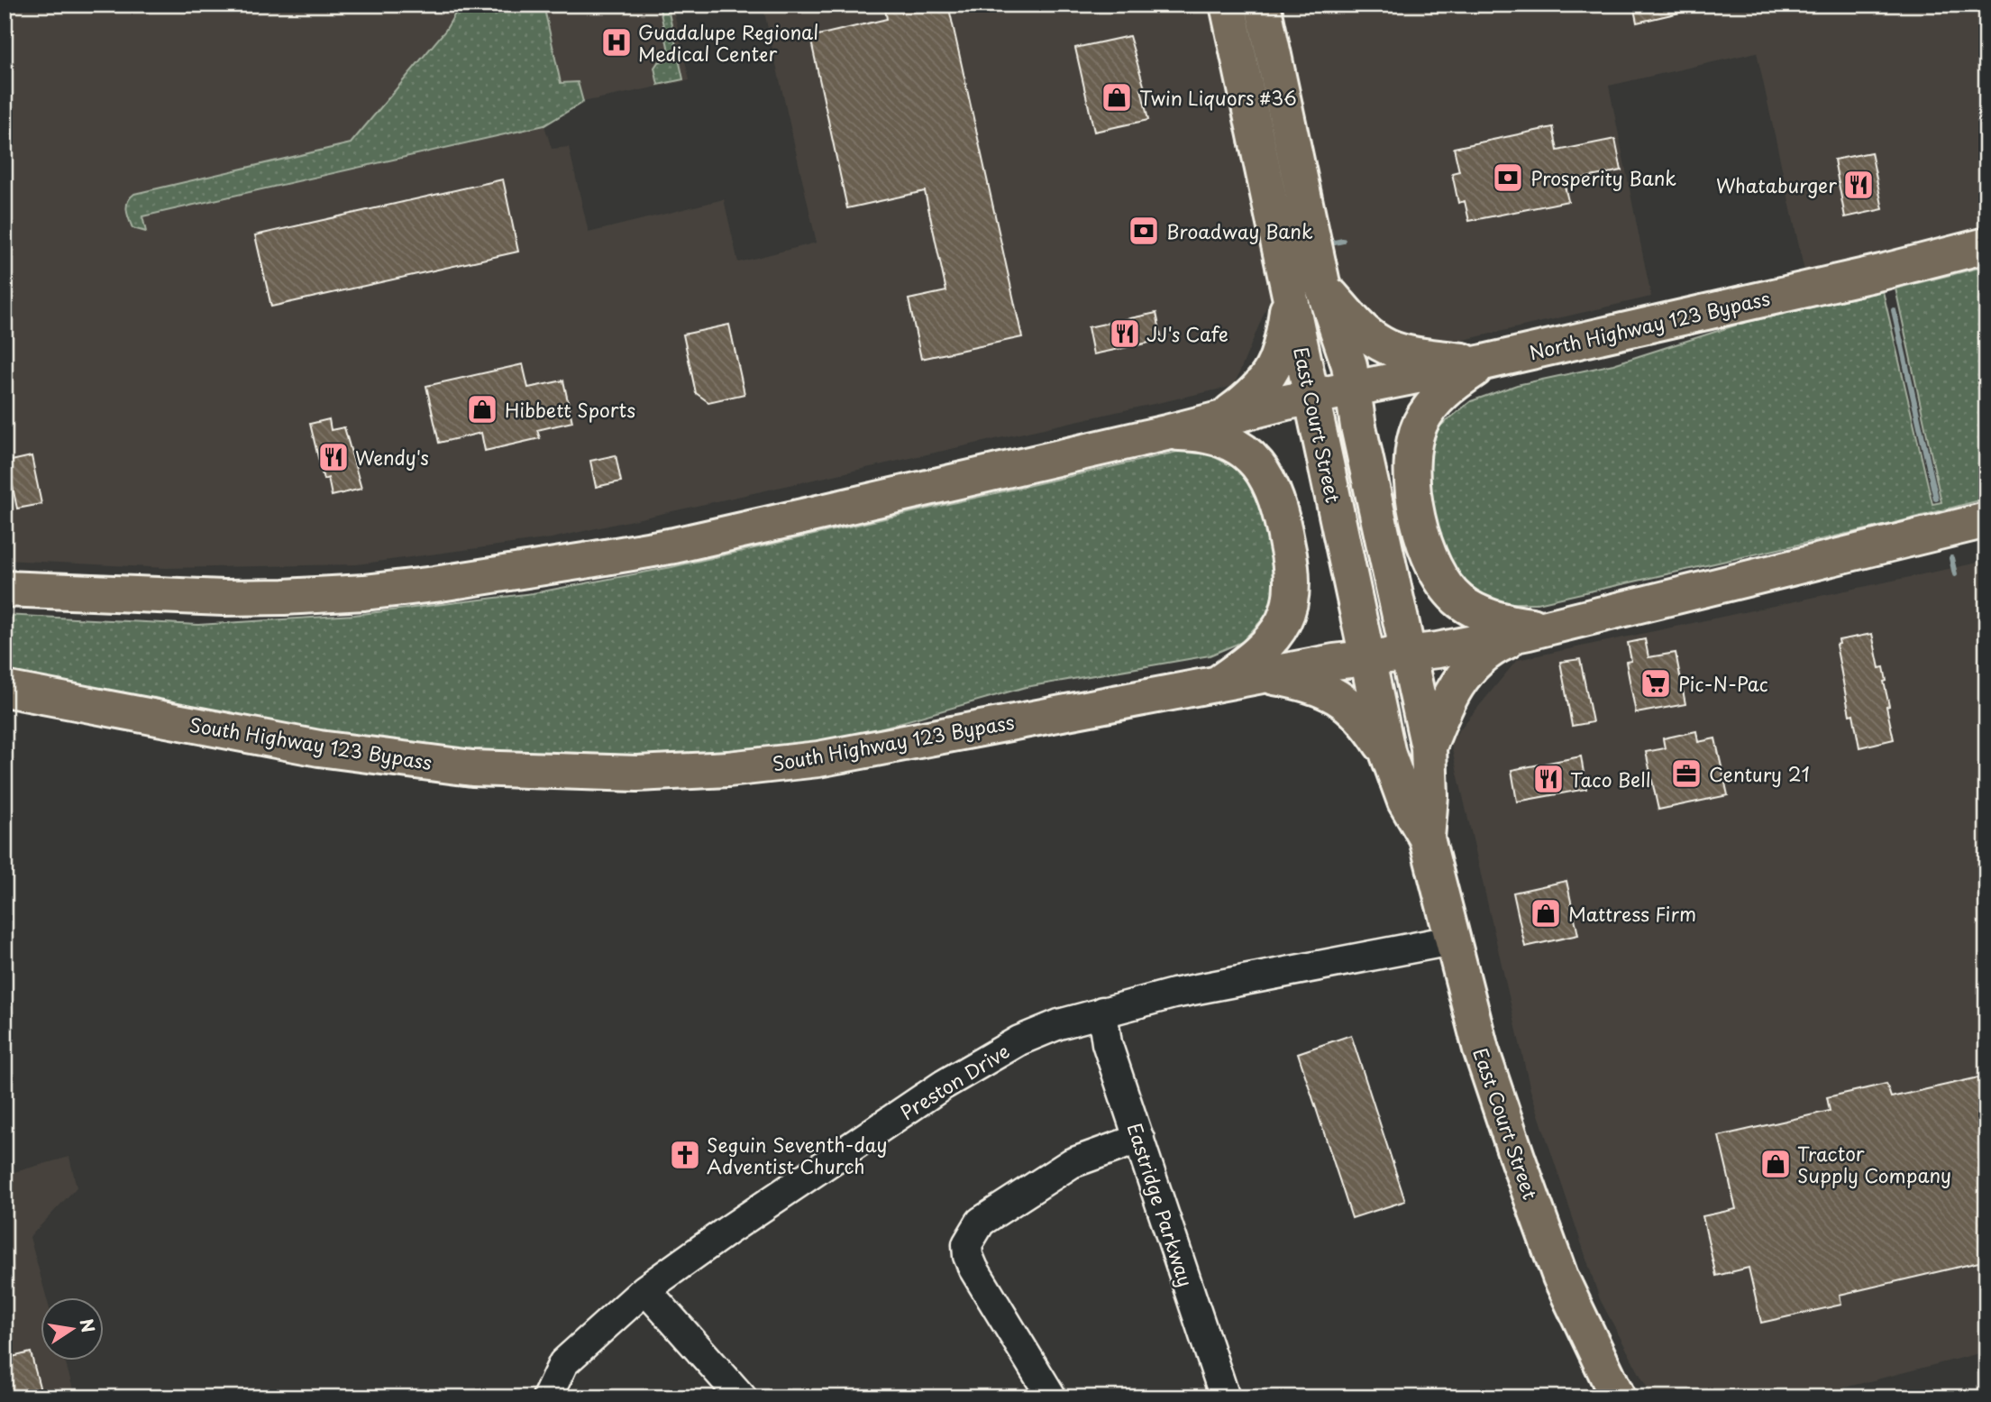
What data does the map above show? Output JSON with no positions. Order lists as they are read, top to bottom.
{
  "streets": {
    "main road": ["North Highway 123 Bypass", "East Court Street", "South Highway 123 Bypass"],
    "street": ["Preston Drive", "Eastridge Parkway"]
  },
  "crossings": [
    ["North Highway 123 Bypass", "East Court Street"],
    ["East Court Street", "South Highway 123 Bypass"],
    ["East Court Street", "Preston Drive"],
    ["Preston Drive", "Eastridge Parkway"]
  ],
  "places": {
    "hospital": ["Guadalupe Regional Medical Center"],
    "shop": [
      "Twin Liquors #36",
      "Hibbett Sports",
      "Mattress Firm",
      "Tractor Supply Company"
    ],
    "bank": ["Prosperity Bank", "Broadway Bank"],
    "restaurant": [
      "Whataburger",
      "JJ's Cafe",
      "Wendy's",
      "Taco Bell"
    ],
    "supermarket": ["Pic-N-Pac"],
    "office": ["Century 21"],
    "church": ["Seguin Seventh-day Adventist Church"]
  },
  "north": "right"
}
